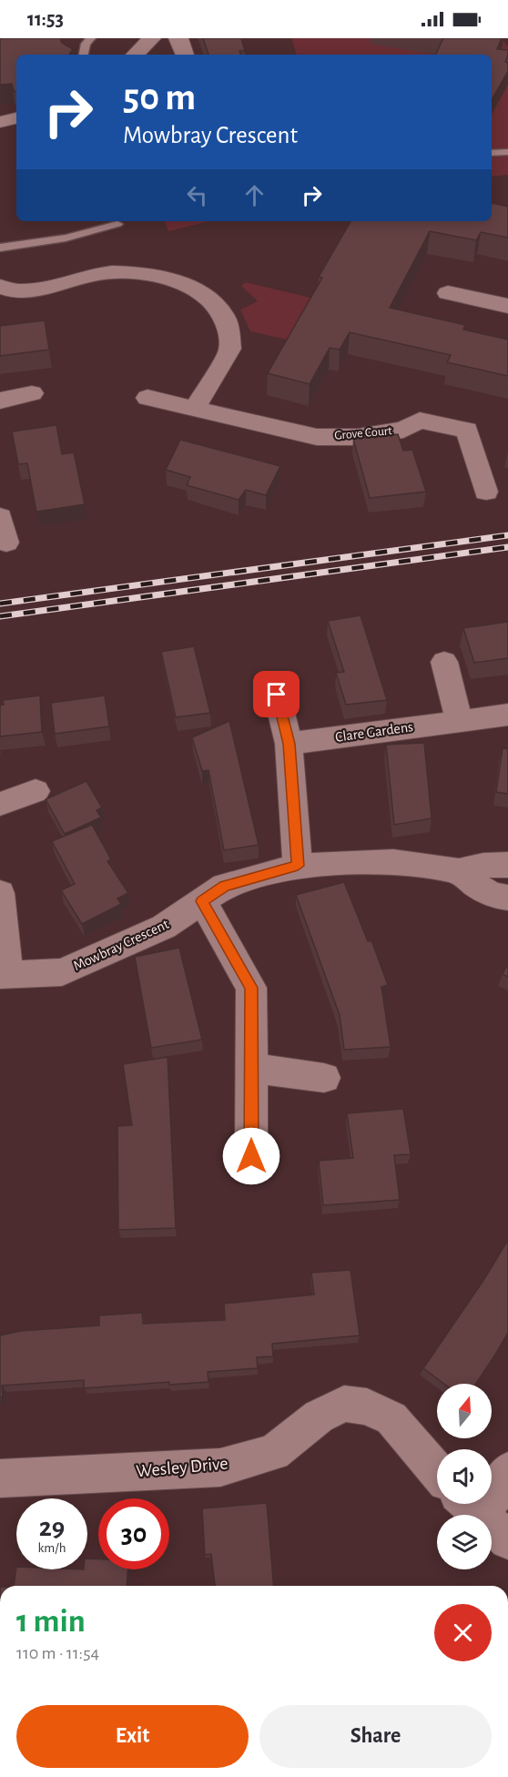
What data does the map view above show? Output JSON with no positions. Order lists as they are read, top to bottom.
{
  "streets": {
    "street": [
      "Grove Court",
      "Clare Gardens",
      "Mowbray Crescent",
      "Wesley Drive"
    ]
  },
  "north": "top",
  "page": {
    "status": "11:53",
    "turn": ["50 m", "Mowbray Crescent"],
    "speed": "29 km/h",
    "limit": "30",
    "heading": ["1 min", "110 m · 11:54"],
    "buttons": ["Exit", "Share"]
  }
}
